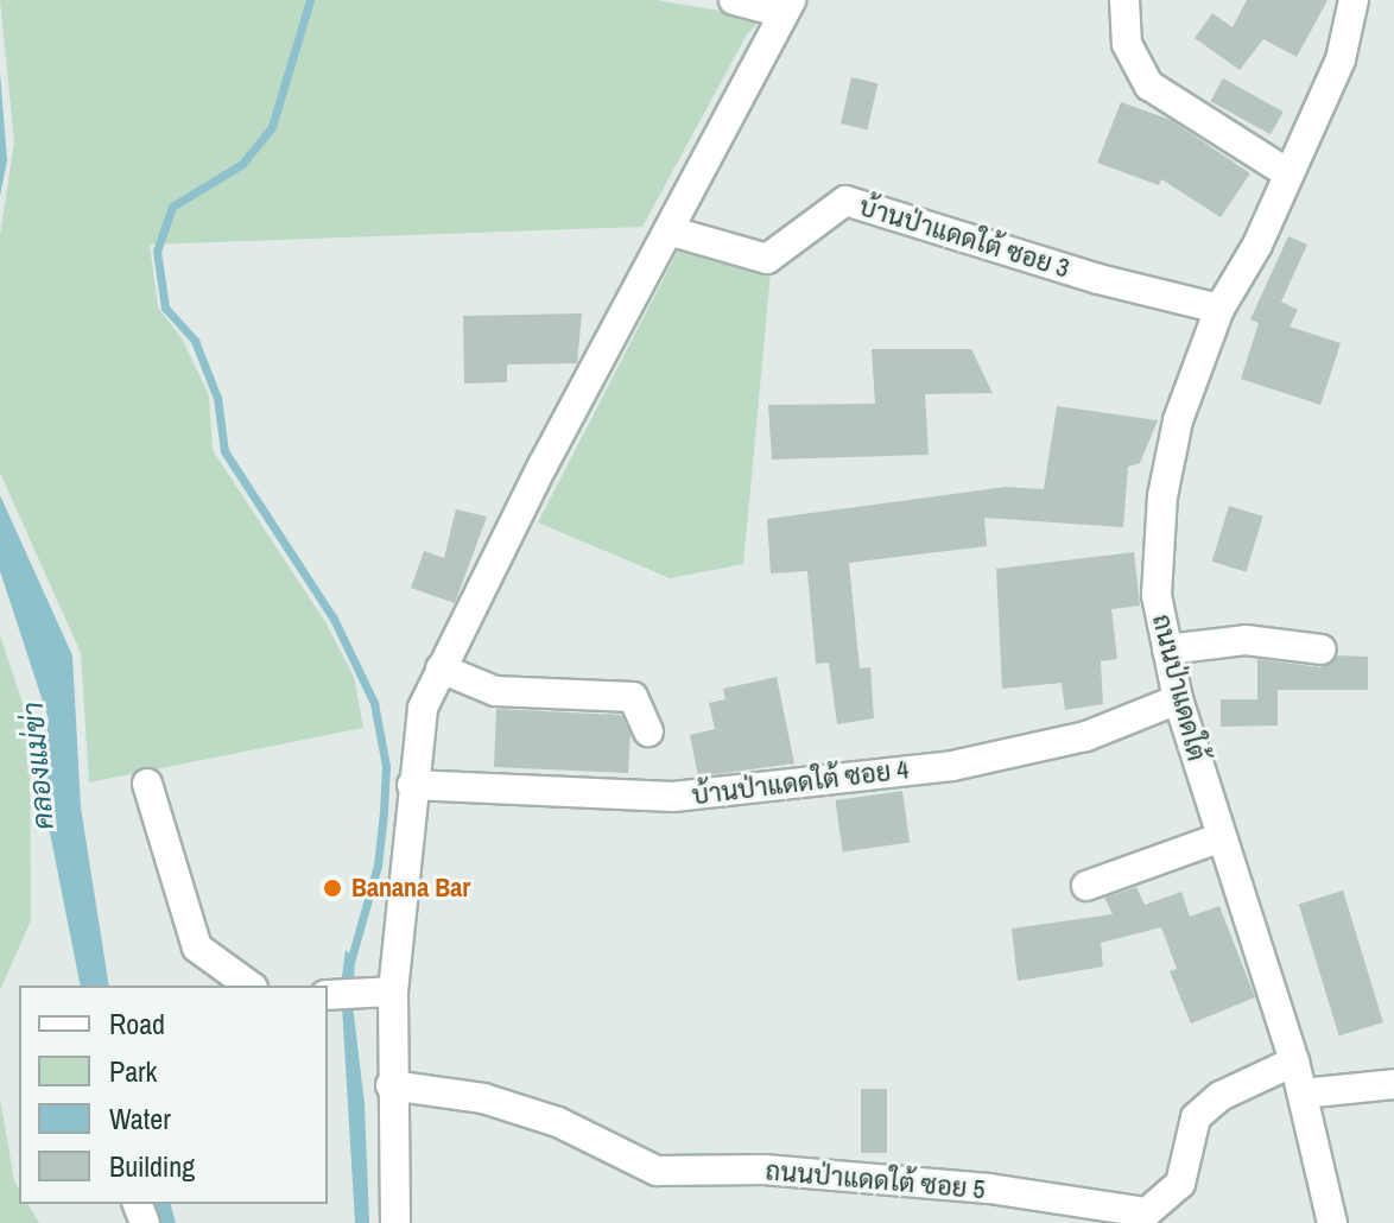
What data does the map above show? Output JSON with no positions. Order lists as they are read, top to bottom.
{
  "streets": {
    "street": [
      "บ้านป่าแดดใต้ ซอย 3",
      "ถนนป่าแดดใต้",
      "บ้านป่าแดดใต้ ซอย 4",
      "ถนนป่าแดดใต้ ซอย 5"
    ]
  },
  "crossings": [
    ["บ้านป่าแดดใต้ ซอย 3", "ถนนป่าแดดใต้"],
    ["ถนนป่าแดดใต้", "บ้านป่าแดดใต้ ซอย 4"],
    ["ถนนป่าแดดใต้", "ถนนป่าแดดใต้ ซอย 5"]
  ],
  "water": ["คลองแม่ข่า"],
  "places": ["Banana Bar"],
  "legend": [
    "Road",
    "Park",
    "Water",
    "Building"
  ]
}
